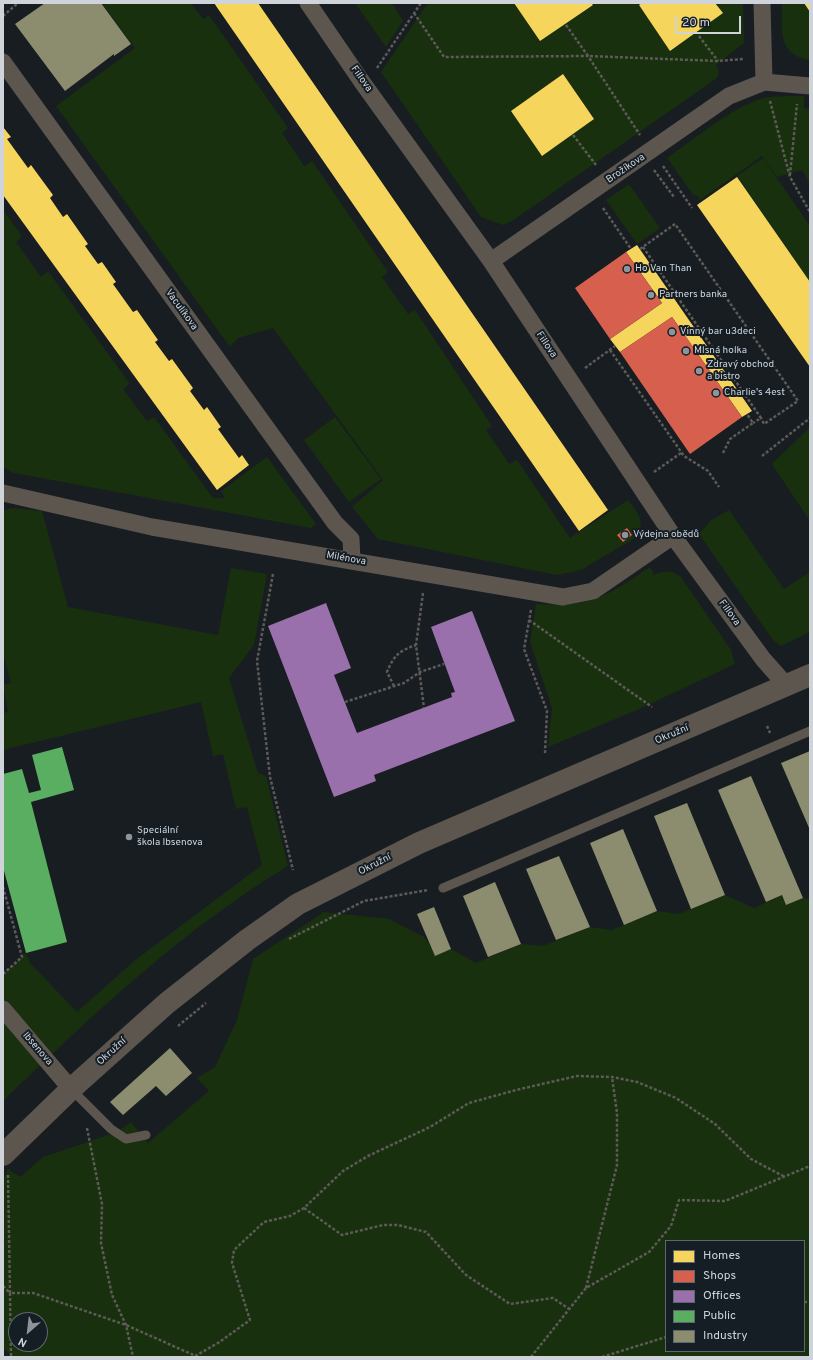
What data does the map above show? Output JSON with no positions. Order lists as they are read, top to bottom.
{
  "streets": {
    "street": [
      "Fillova",
      "Brožíkova",
      "Vaculíkova",
      "Milénova",
      "Okružní",
      "Ibsenova"
    ]
  },
  "crossings": [
    ["Fillova", "Brožíkova"],
    ["Fillova", "Milénova"],
    ["Fillova", "Okružní"],
    ["Vaculíkova", "Milénova"],
    ["Okružní", "Ibsenova"]
  ],
  "places": [
    "Ho Van Than",
    "Partners banka",
    "Vinný bar u3deci",
    "Mlsná holka",
    "Zdravý obchod a bistro",
    "Charlie's 4est",
    "Výdejna obědů",
    "Speciální škola Ibsenova"
  ],
  "legend": [
    "Homes",
    "Shops",
    "Offices",
    "Public",
    "Industry"
  ],
  "scale_bar": "20 m",
  "north": "bottom left"
}
